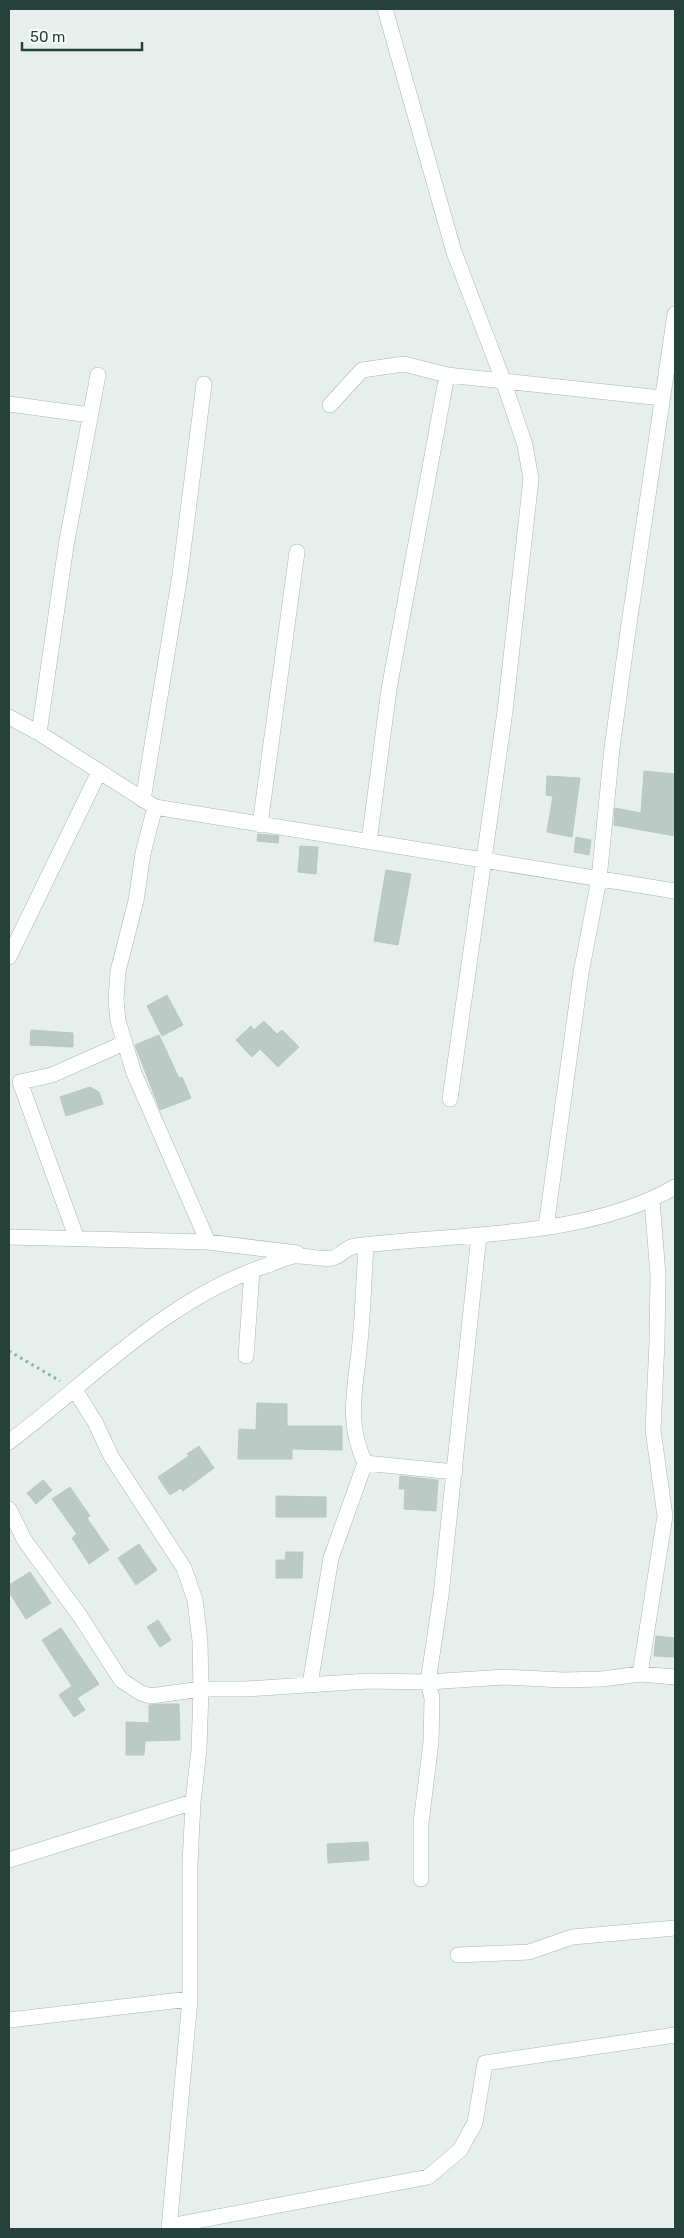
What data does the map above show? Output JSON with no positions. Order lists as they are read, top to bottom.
{
  "scale_bar": "50 m"
}
